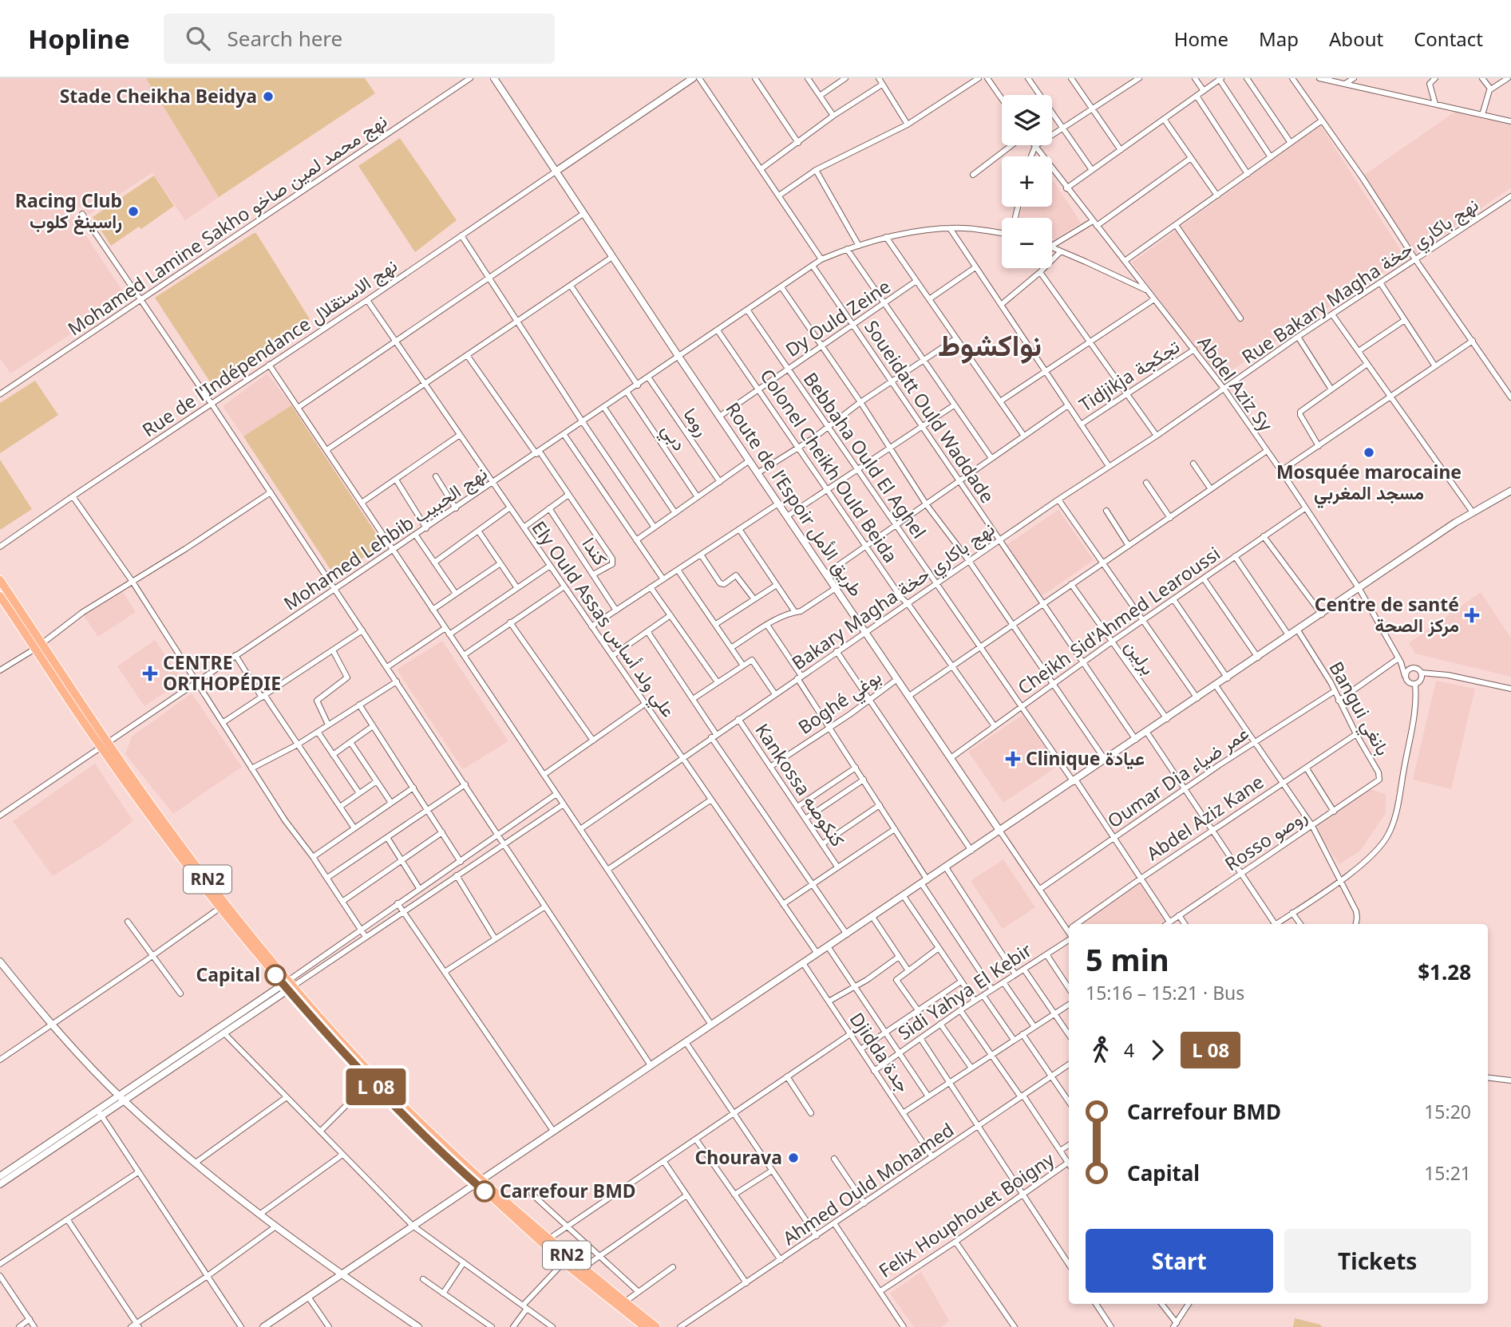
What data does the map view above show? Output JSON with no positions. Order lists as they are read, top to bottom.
{
  "streets": {
    "highway": ["RN2"],
    "street": [
      "Mohamed Lamine Sakho نهج محمد لمين صاخو",
      "Rue Bakary Magha نهج باكاري حخة",
      "Dy Ould Zeine",
      "Rue de l'Indépendance نهج الاستقلال",
      "Tidjikja تجكجة",
      "Abdel Aziz Sy",
      "Soueidatt Ould Waddade",
      "روما",
      "دبي",
      "Bebbaha Ould El Aghel",
      "Colonel Cheikh Ould Beida",
      "Route de l’Espoir طريق الأمل",
      "Mohamed Lehbib نهج الحبيب",
      "كندا",
      "Bakary Magha نهج باكاري حخة",
      "Ely Ould Assas علي ولد أساس",
      "Cheikh Sid'Ahmed Learoussi",
      "برلين",
      "Boghé بوغي",
      "Bangui بانغي",
      "Oumar Dia عمر ضياء",
      "Kankossa كنكوصه",
      "Abdel Aziz Kane",
      "Rosso روصو",
      "Sidi Yahya El Kebir",
      "Djidda جدة",
      "Ahmed Ould Mohamed",
      "Felix Houphouet Boigny"
    ]
  },
  "crossings": [
    ["Rue Bakary Magha نهج باكاري حخة", "Abdel Aziz Sy"],
    ["Rue Bakary Magha نهج باكاري حخة", "Bakary Magha نهج باكاري حخة"],
    ["Dy Ould Zeine", "Soueidatt Ould Waddade"],
    ["Dy Ould Zeine", "Bebbaha Ould El Aghel"],
    ["Dy Ould Zeine", "Colonel Cheikh Ould Beida"],
    ["Dy Ould Zeine", "Route de l’Espoir طريق الأمل"],
    ["Rue de l'Indépendance نهج الاستقلال", "Route de l’Espoir طريق الأمل"],
    ["Rue de l'Indépendance نهج الاستقلال", "Ely Ould Assas علي ولد أساس"],
    ["Tidjikja تجكجة", "Abdel Aziz Sy"],
    ["Abdel Aziz Sy", "Bakary Magha نهج باكاري حخة"],
    ["Abdel Aziz Sy", "Cheikh Sid'Ahmed Learoussi"],
    ["Soueidatt Ould Waddade", "Mohamed Lehbib نهج الحبيب"],
    ["Soueidatt Ould Waddade", "Bakary Magha نهج باكاري حخة"],
    ["Soueidatt Ould Waddade", "Cheikh Sid'Ahmed Learoussi"],
    ["روما", "Mohamed Lehbib نهج الحبيب"],
    ["دبي", "Mohamed Lehbib نهج الحبيب"],
    ["Bebbaha Ould El Aghel", "Mohamed Lehbib نهج الحبيب"],
    ["Bebbaha Ould El Aghel", "Bakary Magha نهج باكاري حخة"],
    ["Bebbaha Ould El Aghel", "Cheikh Sid'Ahmed Learoussi"],
    ["Bebbaha Ould El Aghel", "Oumar Dia عمر ضياء"],
    ["Bebbaha Ould El Aghel", "Abdel Aziz Kane"],
    ["Bebbaha Ould El Aghel", "Rosso روصو"],
    ["Colonel Cheikh Ould Beida", "Mohamed Lehbib نهج الحبيب"],
    ["Colonel Cheikh Ould Beida", "Bakary Magha نهج باكاري حخة"],
    ["Colonel Cheikh Ould Beida", "Cheikh Sid'Ahmed Learoussi"],
    ["Route de l’Espoir طريق الأمل", "Mohamed Lehbib نهج الحبيب"],
    ["Route de l’Espoir طريق الأمل", "Bakary Magha نهج باكاري حخة"],
    ["Route de l’Espoir طريق الأمل", "Cheikh Sid'Ahmed Learoussi"],
    ["Route de l’Espoir طريق الأمل", "Boghé بوغي"],
    ["Route de l’Espoir طريق الأمل", "Oumar Dia عمر ضياء"],
    ["Mohamed Lehbib نهج الحبيب", "Ely Ould Assas علي ولد أساس"],
    ["Mohamed Lehbib نهج الحبيب", "RN2"],
    ["Bakary Magha نهج باكاري حخة", "Ely Ould Assas علي ولد أساس"],
    ["Bakary Magha نهج باكاري حخة", "Kankossa كنكوصه"],
    ["Cheikh Sid'Ahmed Learoussi", "برلين"],
    ["Boghé بوغي", "Kankossa كنكوصه"],
    ["Bangui بانغي", "Oumar Dia عمر ضياء"],
    ["Bangui بانغي", "Abdel Aziz Kane"],
    ["Bangui بانغي", "Rosso روصو"],
    ["Sidi Yahya El Kebir", "Djidda جدة"],
    ["Djidda جدة", "Ahmed Ould Mohamed"]
  ],
  "districts": ["نواكشوط"],
  "places": {
    "other": [
      "Stade Cheikha Beidya",
      "Racing Club راسينغ كلوب",
      "Mosquée marocaine مسجد المغربي",
      "Capital",
      "Chourava",
      "Carrefour BMD"
    ],
    "health": ["Centre de santé مركز الصحة", "CENTRE ORTHOPÉDIE", "Clinique عيادة"]
  },
  "page": {
    "header": "Hopline",
    "search": "Search here",
    "nav": [
      "Home",
      "Map",
      "About",
      "Contact"
    ],
    "on_map": "L 08",
    "map_buttons": ["+", "−"],
    "heading": ["5 min", "15:16 – 15:21 · Bus", "$1.28"],
    "legs": ["4", "L 08"],
    "list": [
      {
        "name": "Carrefour BMD",
        "value": "15:20"
      },
      {
        "name": "Capital",
        "value": "15:21"
      }
    ],
    "buttons": ["Start", "Tickets"]
  }
}
